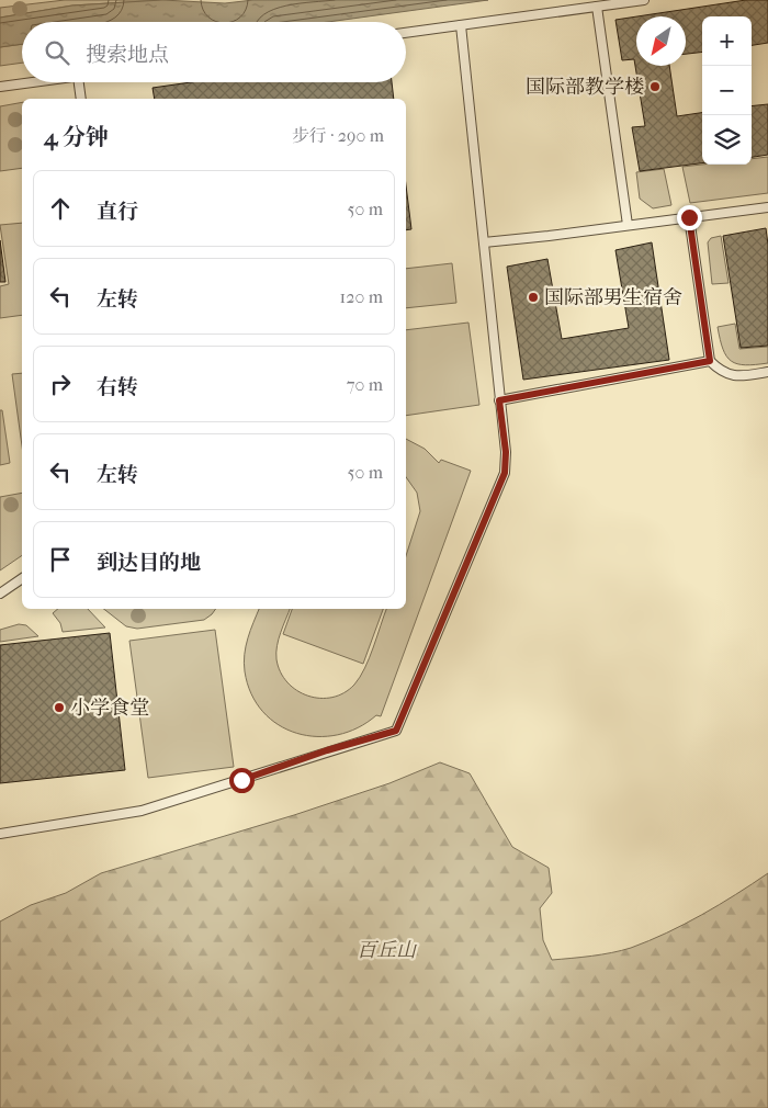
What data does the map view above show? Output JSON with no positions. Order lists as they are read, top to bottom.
{
  "parks": ["百丘山"],
  "places": ["国际部教学楼", "国际部男生宿舍", "小学食堂"],
  "north": "bottom left",
  "page": {
    "map_buttons": ["+", "−"],
    "search": "搜索地点",
    "heading": ["4 分钟", "步行 · 290 m"],
    "list": [
      ["直行", "50 m"],
      ["左转", "120 m"],
      ["右转", "70 m"],
      ["左转", "50 m"],
      "到达目的地"
    ]
  }
}
